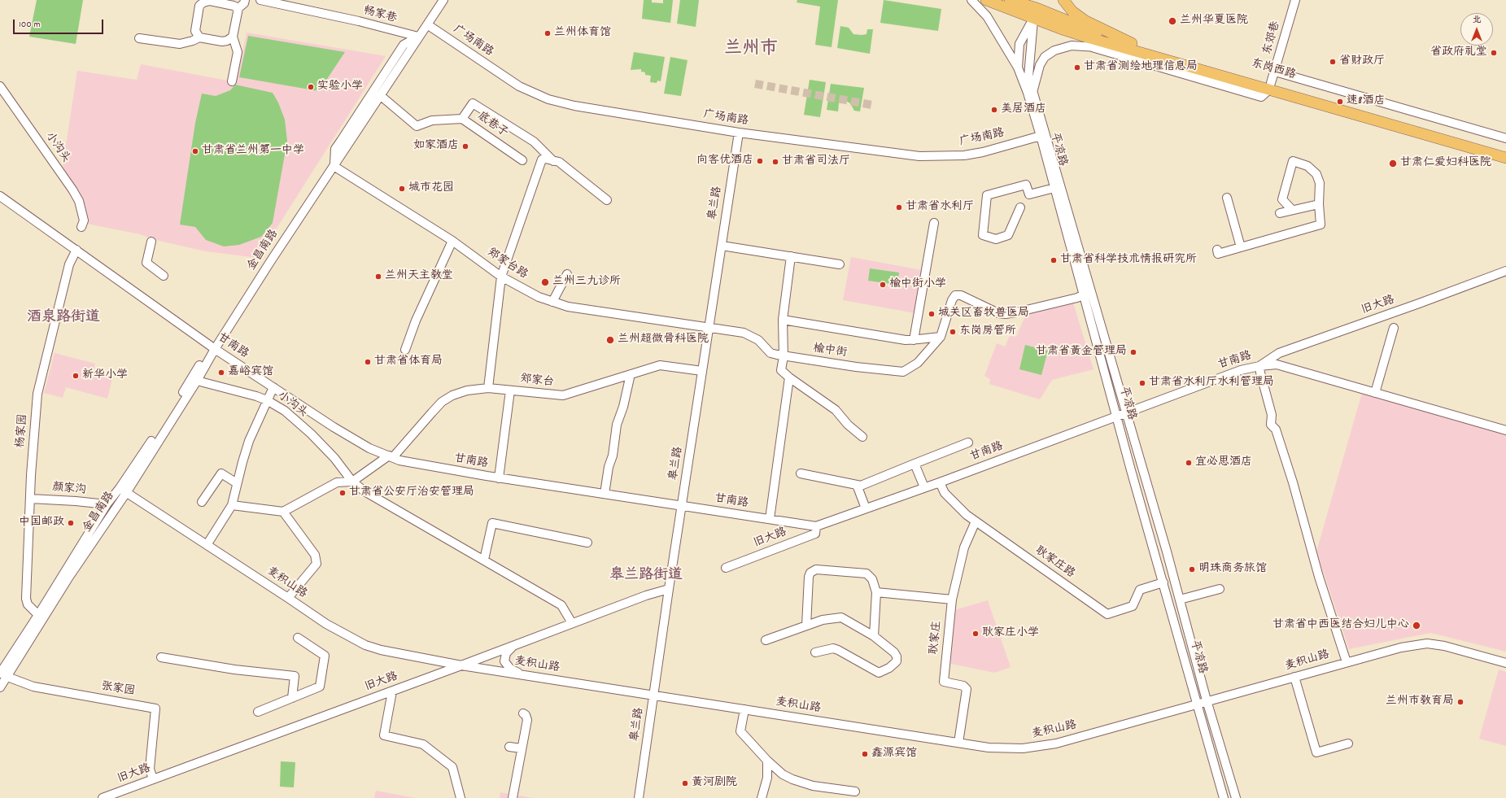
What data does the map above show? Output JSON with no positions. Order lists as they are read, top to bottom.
{
  "streets": {
    "main road": ["东岗西路"],
    "street": [
      "畅家巷",
      "东郊巷",
      "广场南路",
      "底巷子",
      "小沟头",
      "平凉路",
      "皋兰路",
      "金昌南路",
      "郑家台路",
      "旧大路",
      "甘南路",
      "榆中街",
      "郑家台",
      "杨家园",
      "颜家沟",
      "耿家庄路",
      "麦积山路",
      "耿家庄",
      "张家园"
    ]
  },
  "crossings": [
    ["畅家巷", "金昌南路"],
    ["东郊巷", "东岗西路"],
    ["广场南路", "平凉路"],
    ["广场南路", "皋兰路"],
    ["广场南路", "金昌南路"],
    ["东岗西路", "平凉路"],
    ["底巷子", "金昌南路"],
    ["小沟头", "金昌南路"],
    ["小沟头", "旧大路"],
    ["小沟头", "郑家台"],
    ["平凉路", "甘南路"],
    ["平凉路", "榆中街"],
    ["平凉路", "耿家庄路"],
    ["平凉路", "麦积山路"],
    ["皋兰路", "郑家台路"],
    ["皋兰路", "旧大路"],
    ["皋兰路", "甘南路"],
    ["皋兰路", "榆中街"],
    ["皋兰路", "郑家台"],
    ["皋兰路", "麦积山路"],
    ["金昌南路", "郑家台路"],
    ["金昌南路", "甘南路"],
    ["金昌南路", "杨家园"],
    ["金昌南路", "颜家沟"],
    ["金昌南路", "麦积山路"],
    ["金昌南路", "张家园"],
    ["郑家台路", "榆中街"],
    ["旧大路", "甘南路"],
    ["旧大路", "麦积山路"],
    ["旧大路", "张家园"],
    ["甘南路", "郑家台"],
    ["甘南路", "杨家园"],
    ["甘南路", "耿家庄路"],
    ["杨家园", "颜家沟"],
    ["耿家庄路", "耿家庄"],
    ["麦积山路", "耿家庄"]
  ],
  "districts": ["兰州市", "酒泉路街道", "皋兰路街道"],
  "places": [
    "兰州华夏医院",
    "兰州体育馆",
    "省政府礼堂",
    "省财政厅",
    "甘肃省测绘地理信息局",
    "实验小学",
    "速8酒店",
    "美居酒店",
    "如家酒店",
    "甘肃省兰州第一中学",
    "向客优酒店",
    "甘肃省司法厅",
    "甘肃仁爱妇科医院",
    "城市花园",
    "甘肃省水利厅",
    "甘肃省科学技术情报研究所",
    "兰州天主教堂",
    "兰州三九诊所",
    "榆中街小学",
    "城关区畜牧兽医局",
    "东岗房管所",
    "兰州超微骨科医院",
    "甘肃省黄金管理局",
    "甘肃省体育局",
    "嘉峪宾馆",
    "新华小学",
    "甘肃省水利厅水利管理局",
    "宜必思酒店",
    "甘肃省公安厅治安管理局",
    "中国邮政",
    "明珠商务旅馆",
    "甘肃省中西医结合妇儿中心",
    "耿家庄小学",
    "兰州市教育局",
    "鑫源宾馆",
    "黄河剧院"
  ],
  "scale_bar": "100 m",
  "north": "top"
}
